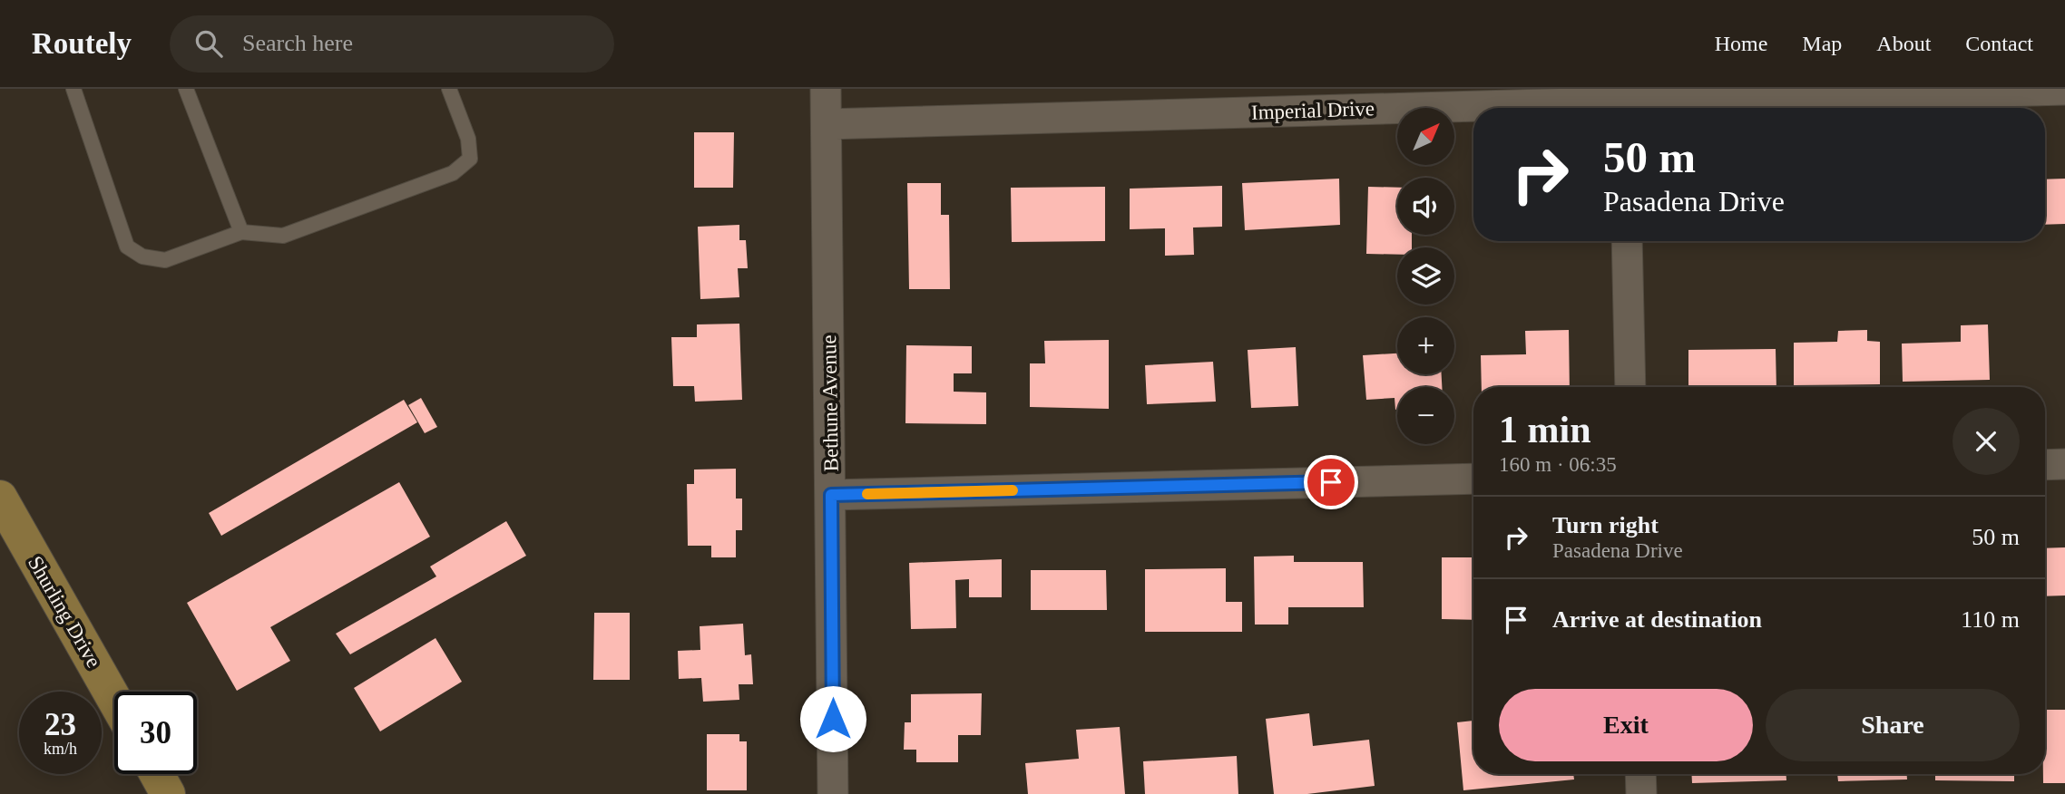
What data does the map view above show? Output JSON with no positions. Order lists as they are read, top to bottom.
{
  "streets": {
    "main road": ["Shurling Drive"],
    "street": ["Imperial Drive", "Bethune Avenue"]
  },
  "crossings": [
    ["Imperial Drive", "Bethune Avenue"]
  ],
  "north": "top right",
  "page": {
    "header": "Routely",
    "search": "Search here",
    "nav": [
      "Home",
      "Map",
      "About",
      "Contact"
    ],
    "map_buttons": ["+", "−"],
    "turn": ["50 m", "Pasadena Drive"],
    "heading": ["1 min", "160 m · 06:35"],
    "list": [
      {
        "name": "Turn right",
        "note": "Pasadena Drive",
        "value": "50 m"
      },
      {
        "name": "Arrive at destination",
        "value": "110 m"
      }
    ],
    "buttons": ["Exit", "Share"],
    "speed": "23 km/h",
    "limit": "30"
  }
}
